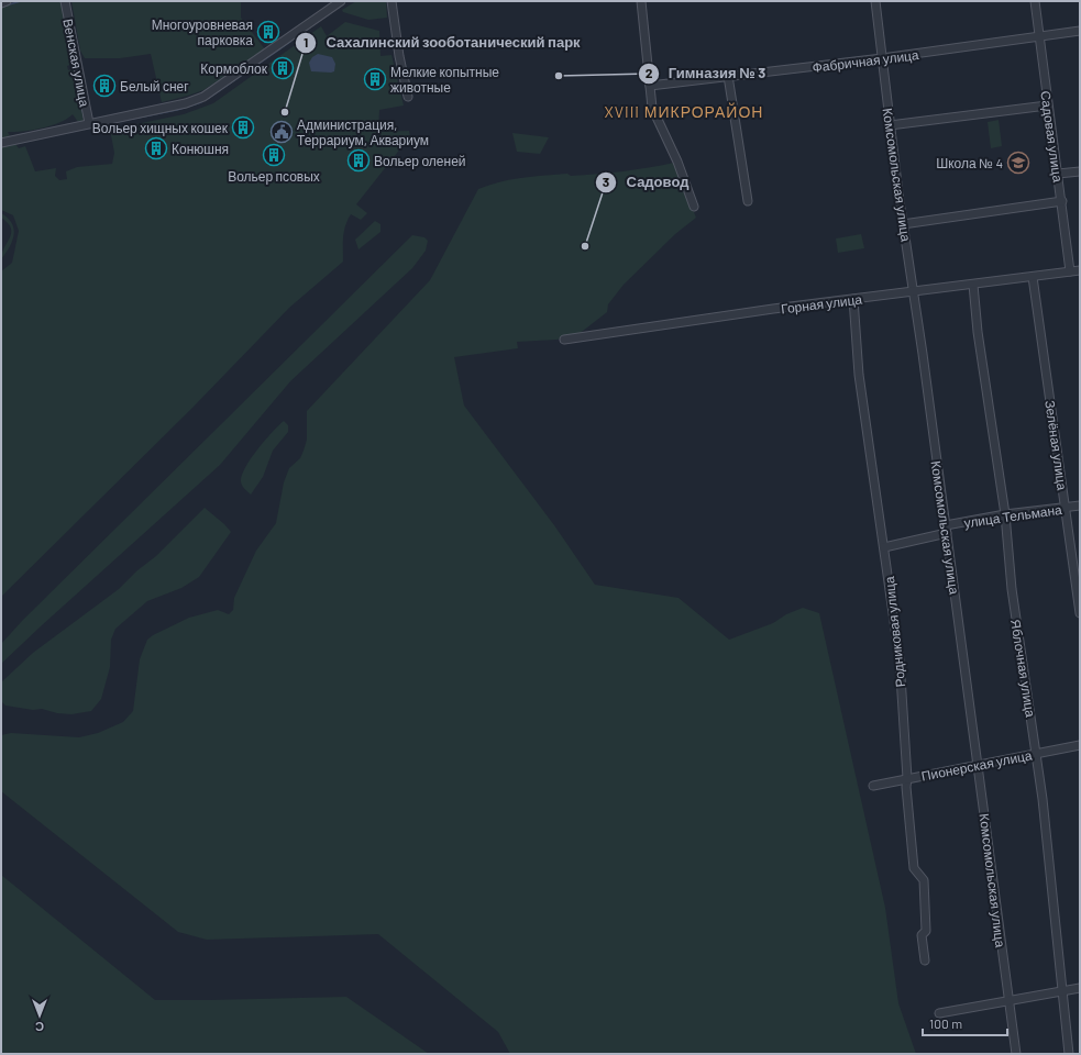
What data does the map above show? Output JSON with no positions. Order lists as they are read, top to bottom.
{
  "streets": {
    "street": [
      "Фабричная улица",
      "Венская улица",
      "Садовая улица",
      "Комсомольская улица",
      "Горная улица",
      "Зелёная улица",
      "улица Тельмана",
      "Родниковая улица",
      "Яблочная улица",
      "Пионерская улица"
    ]
  },
  "crossings": [
    ["Фабричная улица", "Садовая улица"],
    ["Фабричная улица", "Комсомольская улица"],
    ["Садовая улица", "Горная улица"],
    ["Комсомольская улица", "Горная улица"],
    ["Комсомольская улица", "улица Тельмана"],
    ["Комсомольская улица", "Пионерская улица"],
    ["Горная улица", "Зелёная улица"],
    ["Горная улица", "Родниковая улица"],
    ["Горная улица", "Яблочная улица"],
    ["Зелёная улица", "улица Тельмана"],
    ["улица Тельмана", "Родниковая улица"],
    ["улица Тельмана", "Яблочная улица"],
    ["Родниковая улица", "Пионерская улица"],
    ["Яблочная улица", "Пионерская улица"]
  ],
  "districts": ["XVIII МИКРОРАЙОН"],
  "places": {
    "building": [
      "Многоуровневая парковка",
      "Кормоблок",
      "Мелкие копытные животные",
      "Белый снег",
      "Вольер хищных кошек",
      "Конюшня",
      "Вольер псовых",
      "Вольер оленей"
    ],
    "other": ["Гимназия № 3", "Сахалинский зооботанический парк", "Садовод"],
    "public building": ["Администрация, Террариум, Аквариум"],
    "school or university": ["Школа № 4"]
  },
  "scale_bar": "100 m",
  "north": "bottom"
}
